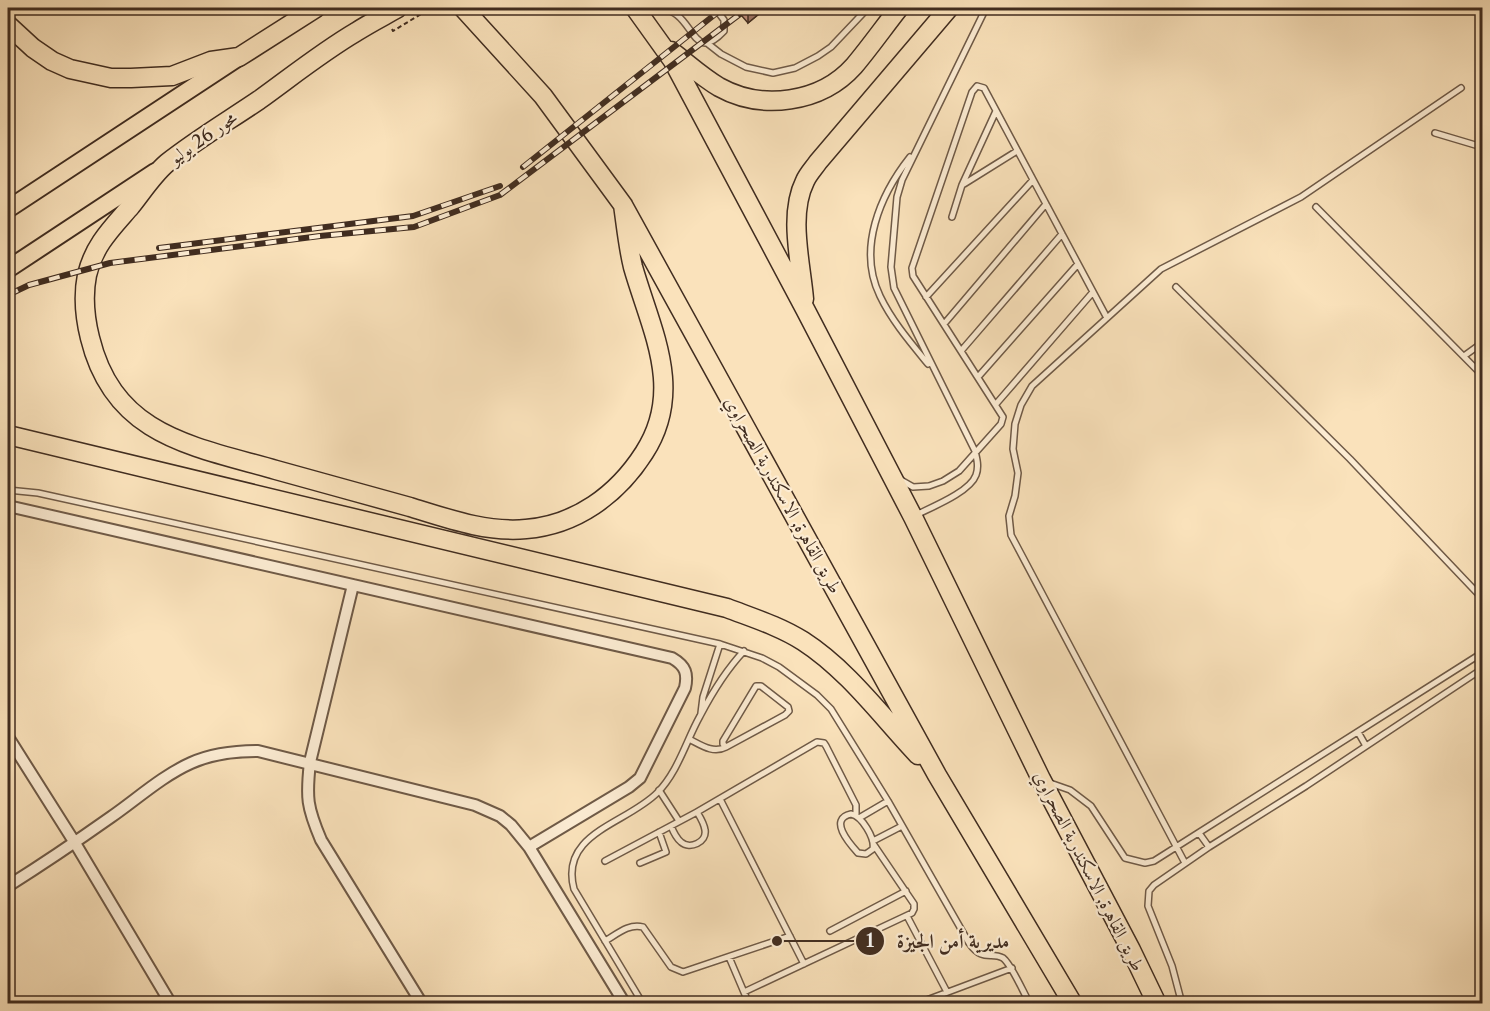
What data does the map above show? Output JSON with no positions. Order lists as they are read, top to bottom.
{
  "streets": {
    "highway": ["محور 26 يوليو", "طريق القاهرة, الاسكندرية الصحراوي"]
  },
  "places": ["مديرية أمن الجيزة"]
}
